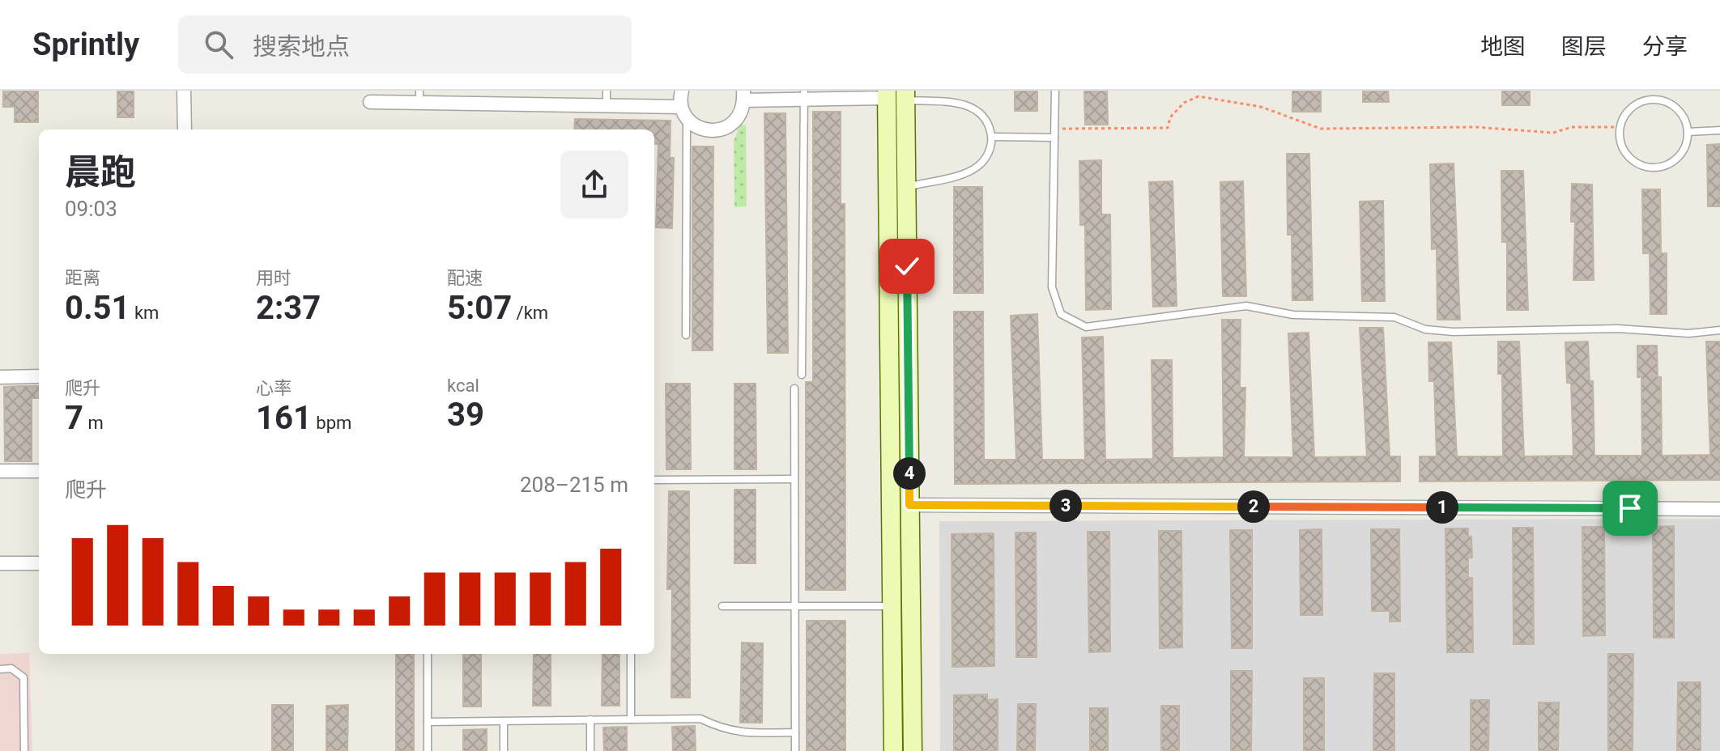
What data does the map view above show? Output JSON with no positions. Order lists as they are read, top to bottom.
{
  "page": {
    "header": "Sprintly",
    "search": "搜索地点",
    "nav": ["地图", "图层", "分享"],
    "heading": ["晨跑", "09:03"],
    "stats": [
      ["距离", "0.51 km"],
      ["用时", "2:37"],
      ["配速", "5:07 /km"],
      ["爬升", "7 m"],
      ["心率", "161 bpm"],
      ["kcal", "39"]
    ],
    "pins": [
      "4",
      "3",
      "2",
      "1"
    ],
    "chart": ["爬升", "208–215 m"]
  }
}
